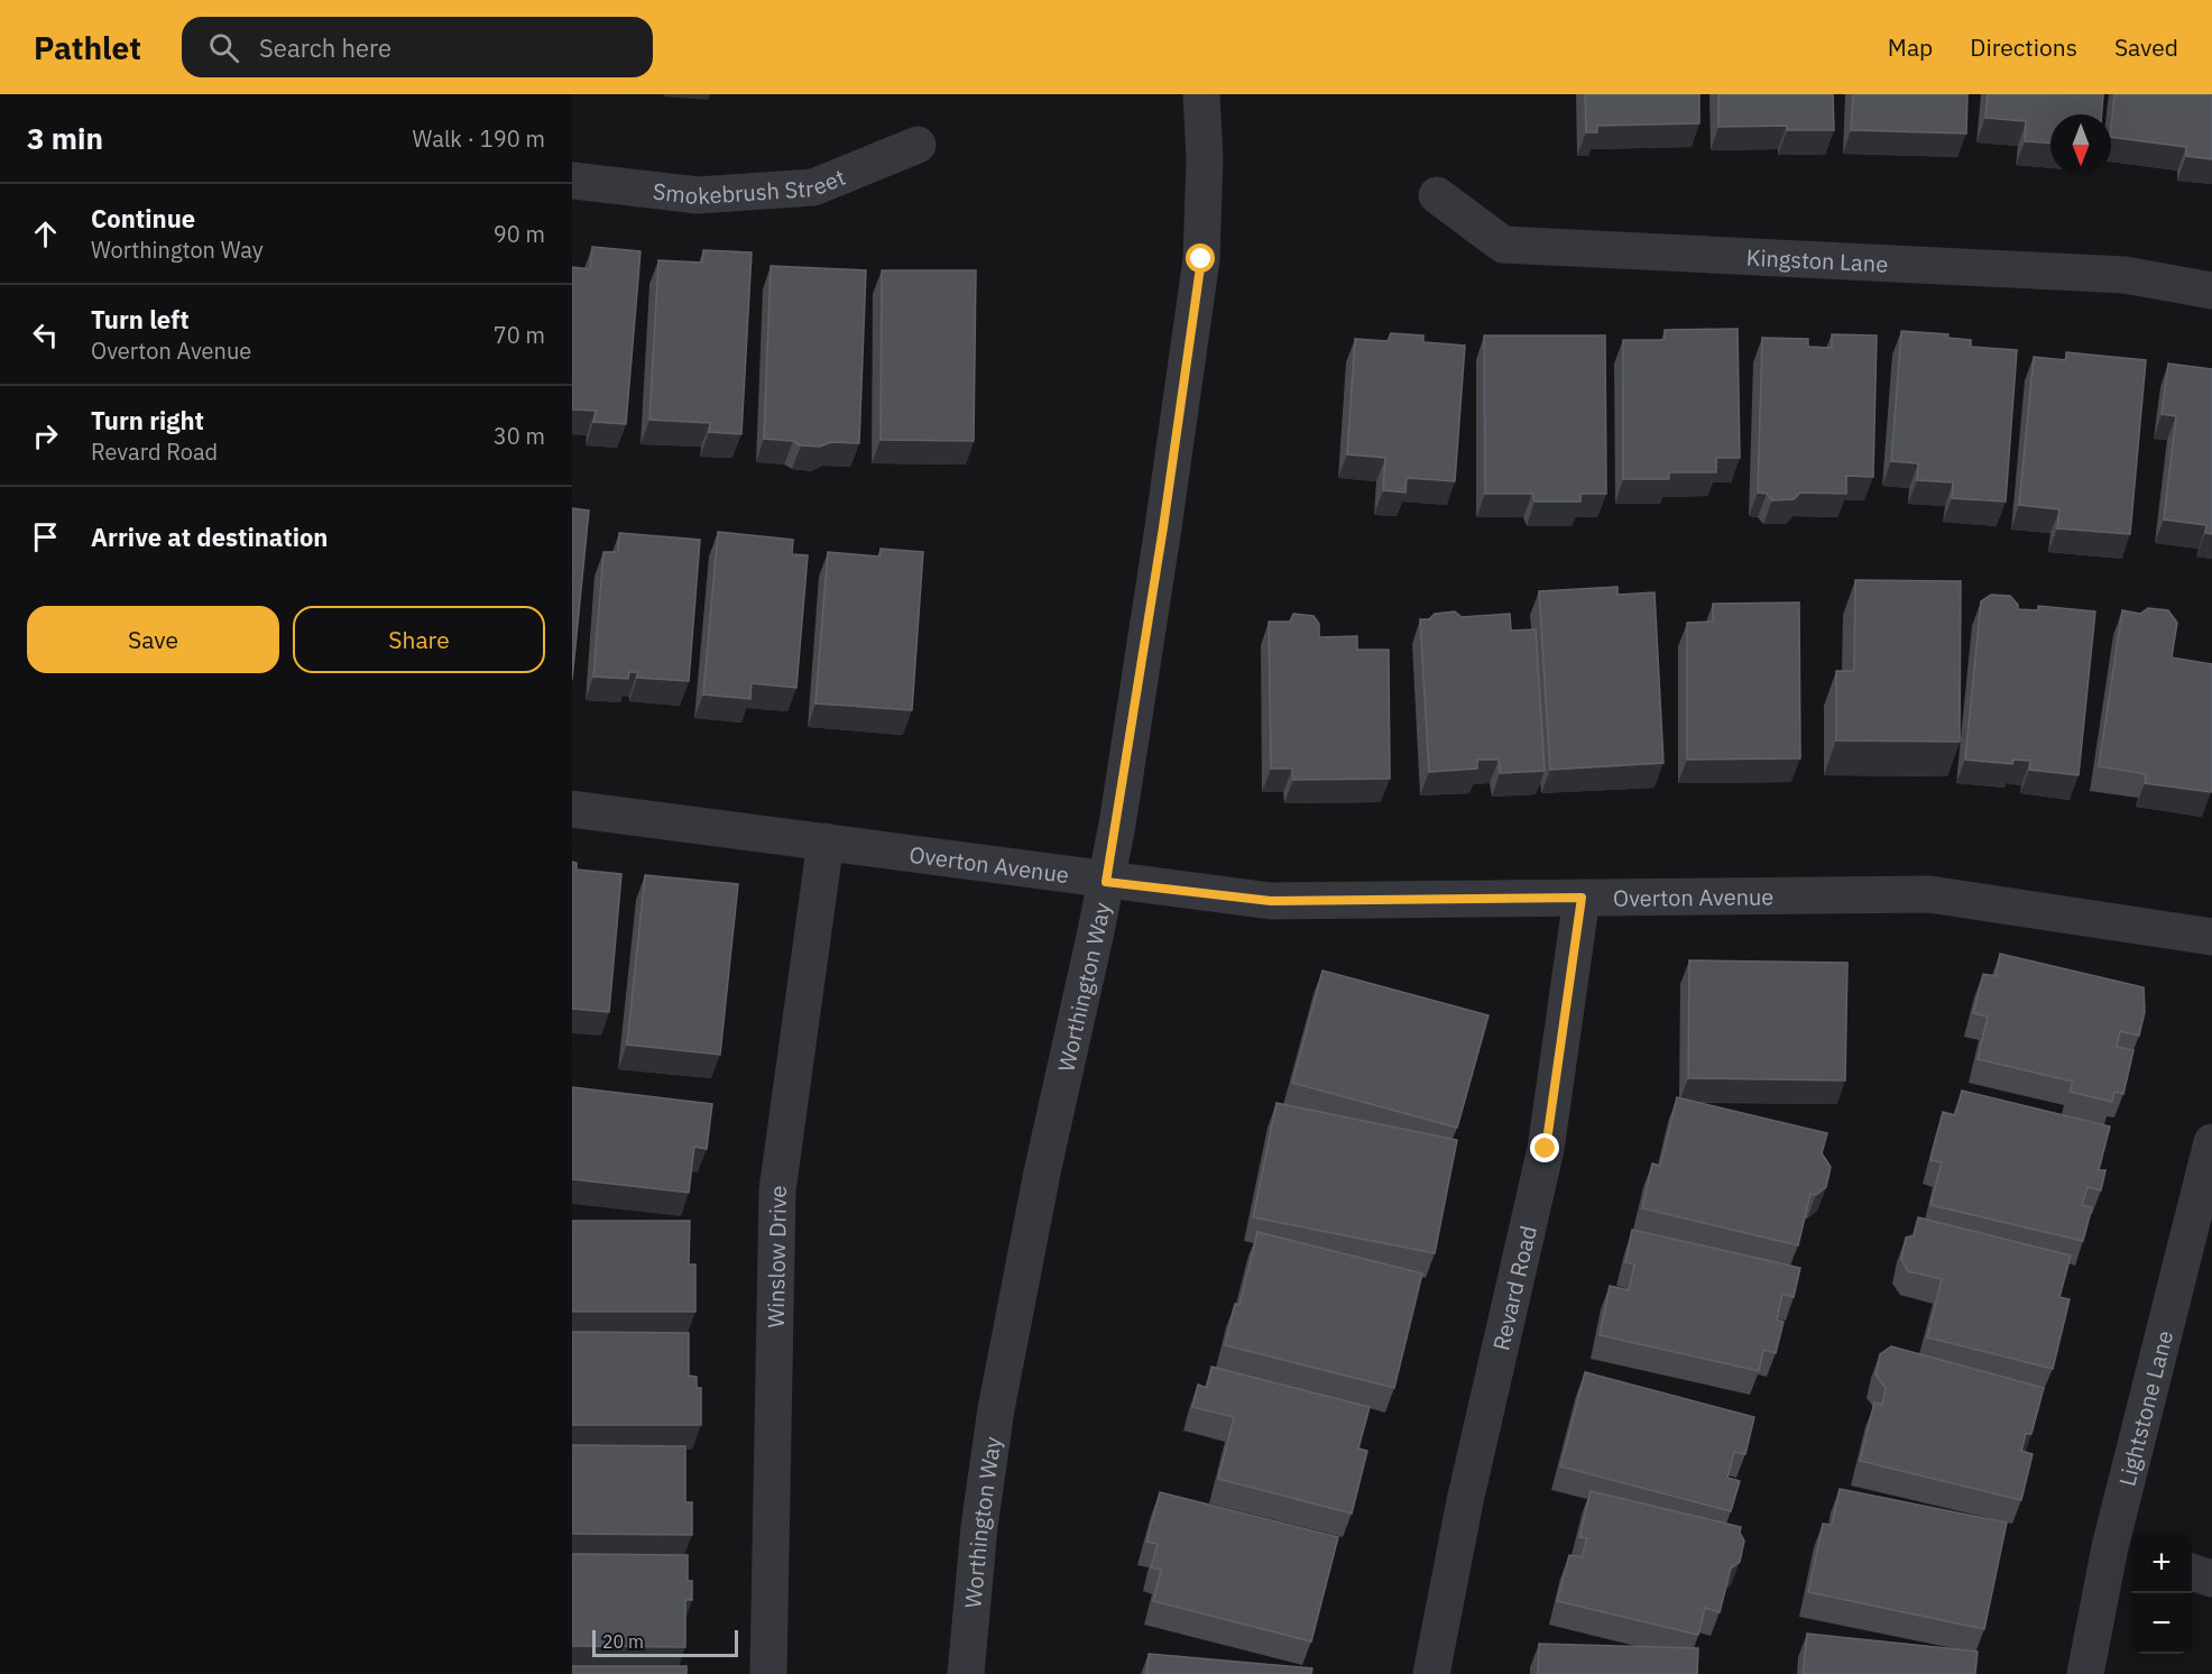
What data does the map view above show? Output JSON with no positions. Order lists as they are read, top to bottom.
{
  "streets": {
    "street": [
      "Smokebrush Street",
      "Kingston Lane",
      "Overton Avenue",
      "Worthington Way",
      "Winslow Drive",
      "Revard Road",
      "Lightstone Lane"
    ]
  },
  "crossings": [
    ["Overton Avenue", "Worthington Way"],
    ["Overton Avenue", "Winslow Drive"],
    ["Overton Avenue", "Revard Road"]
  ],
  "scale_bar": "20 m",
  "north": "bottom",
  "page": {
    "header": "Pathlet",
    "search": "Search here",
    "nav": ["Map", "Directions", "Saved"],
    "heading": ["3 min", "Walk · 190 m"],
    "list": [
      ["Continue", "Worthington Way", "90 m"],
      ["Turn left", "Overton Avenue", "70 m"],
      ["Turn right", "Revard Road", "30 m"],
      "Arrive at destination"
    ],
    "buttons": ["Save", "Share"],
    "map_buttons": ["+", "−"],
    "scale": "20 m"
  }
}
